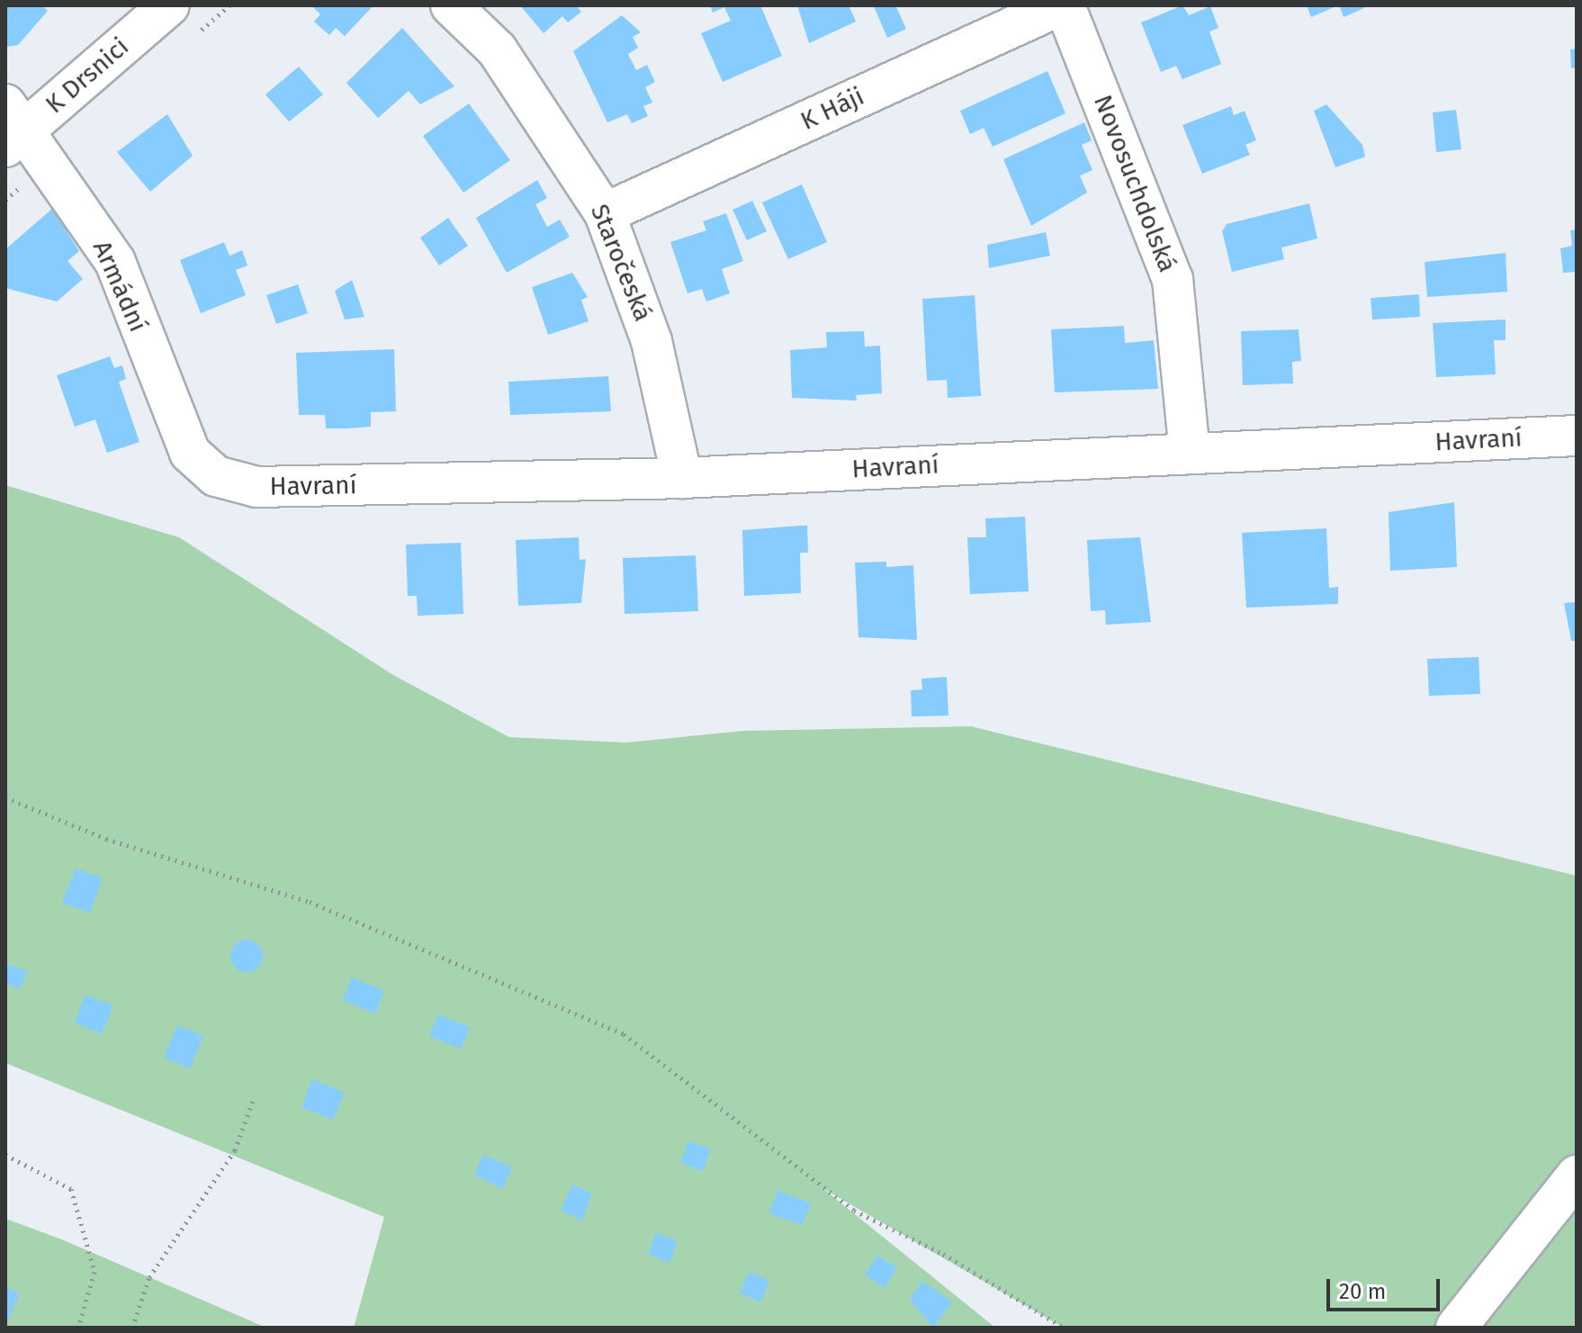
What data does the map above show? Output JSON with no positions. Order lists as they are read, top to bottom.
{
  "streets": {
    "street": [
      "K Drsnici",
      "K Háji",
      "Novosuchdolská",
      "Staročeská",
      "Armádní",
      "Havraní"
    ]
  },
  "crossings": [
    ["K Drsnici", "Armádní"],
    ["K Háji", "Novosuchdolská"],
    ["K Háji", "Staročeská"],
    ["Novosuchdolská", "Havraní"],
    ["Staročeská", "Havraní"],
    ["Armádní", "Havraní"]
  ],
  "scale_bar": "20 m"
}
